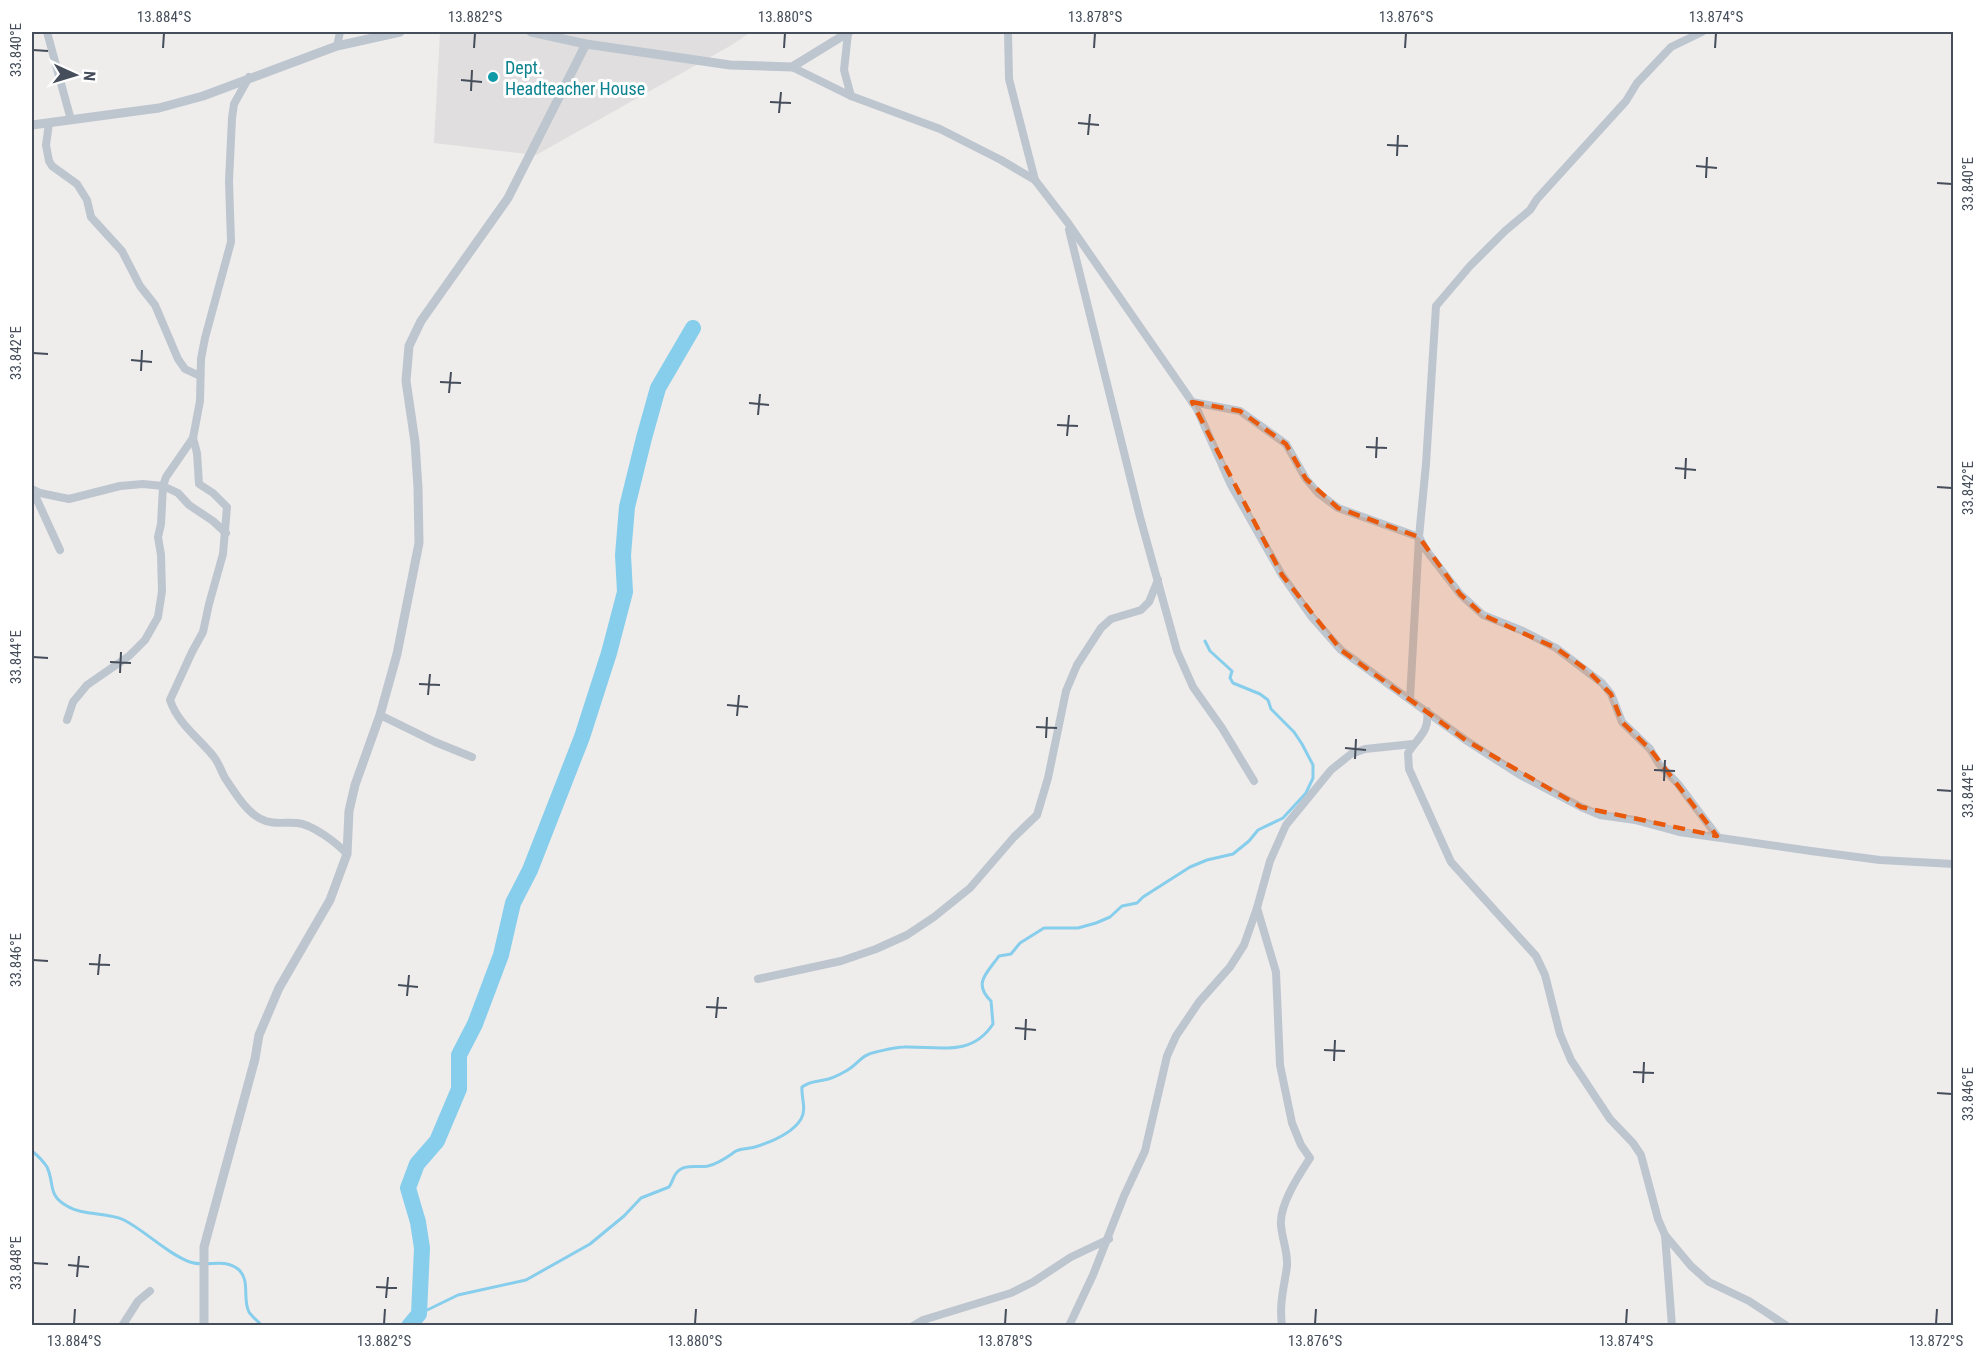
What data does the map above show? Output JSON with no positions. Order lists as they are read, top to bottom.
{
  "places": ["Dept. Headteacher House"],
  "north": "right",
  "coordinates": [
    "13.884°S",
    "13.882°S",
    "13.880°S",
    "13.878°S",
    "13.876°S",
    "13.874°S",
    "33.840°E",
    "33.842°E",
    "33.844°E",
    "33.846°E",
    "33.848°E",
    "13.872°S"
  ]
}
